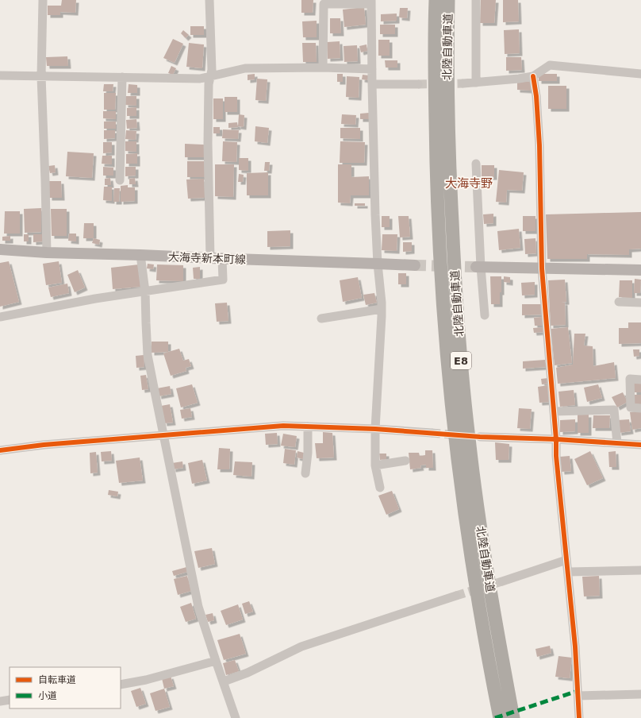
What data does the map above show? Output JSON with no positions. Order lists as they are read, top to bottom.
{
  "streets": {
    "highway": ["北陸自動車道", "E8"],
    "main road": ["大海寺新本町線"]
  },
  "districts": ["大海寺野"],
  "legend": ["自転車道", "小道"]
}
